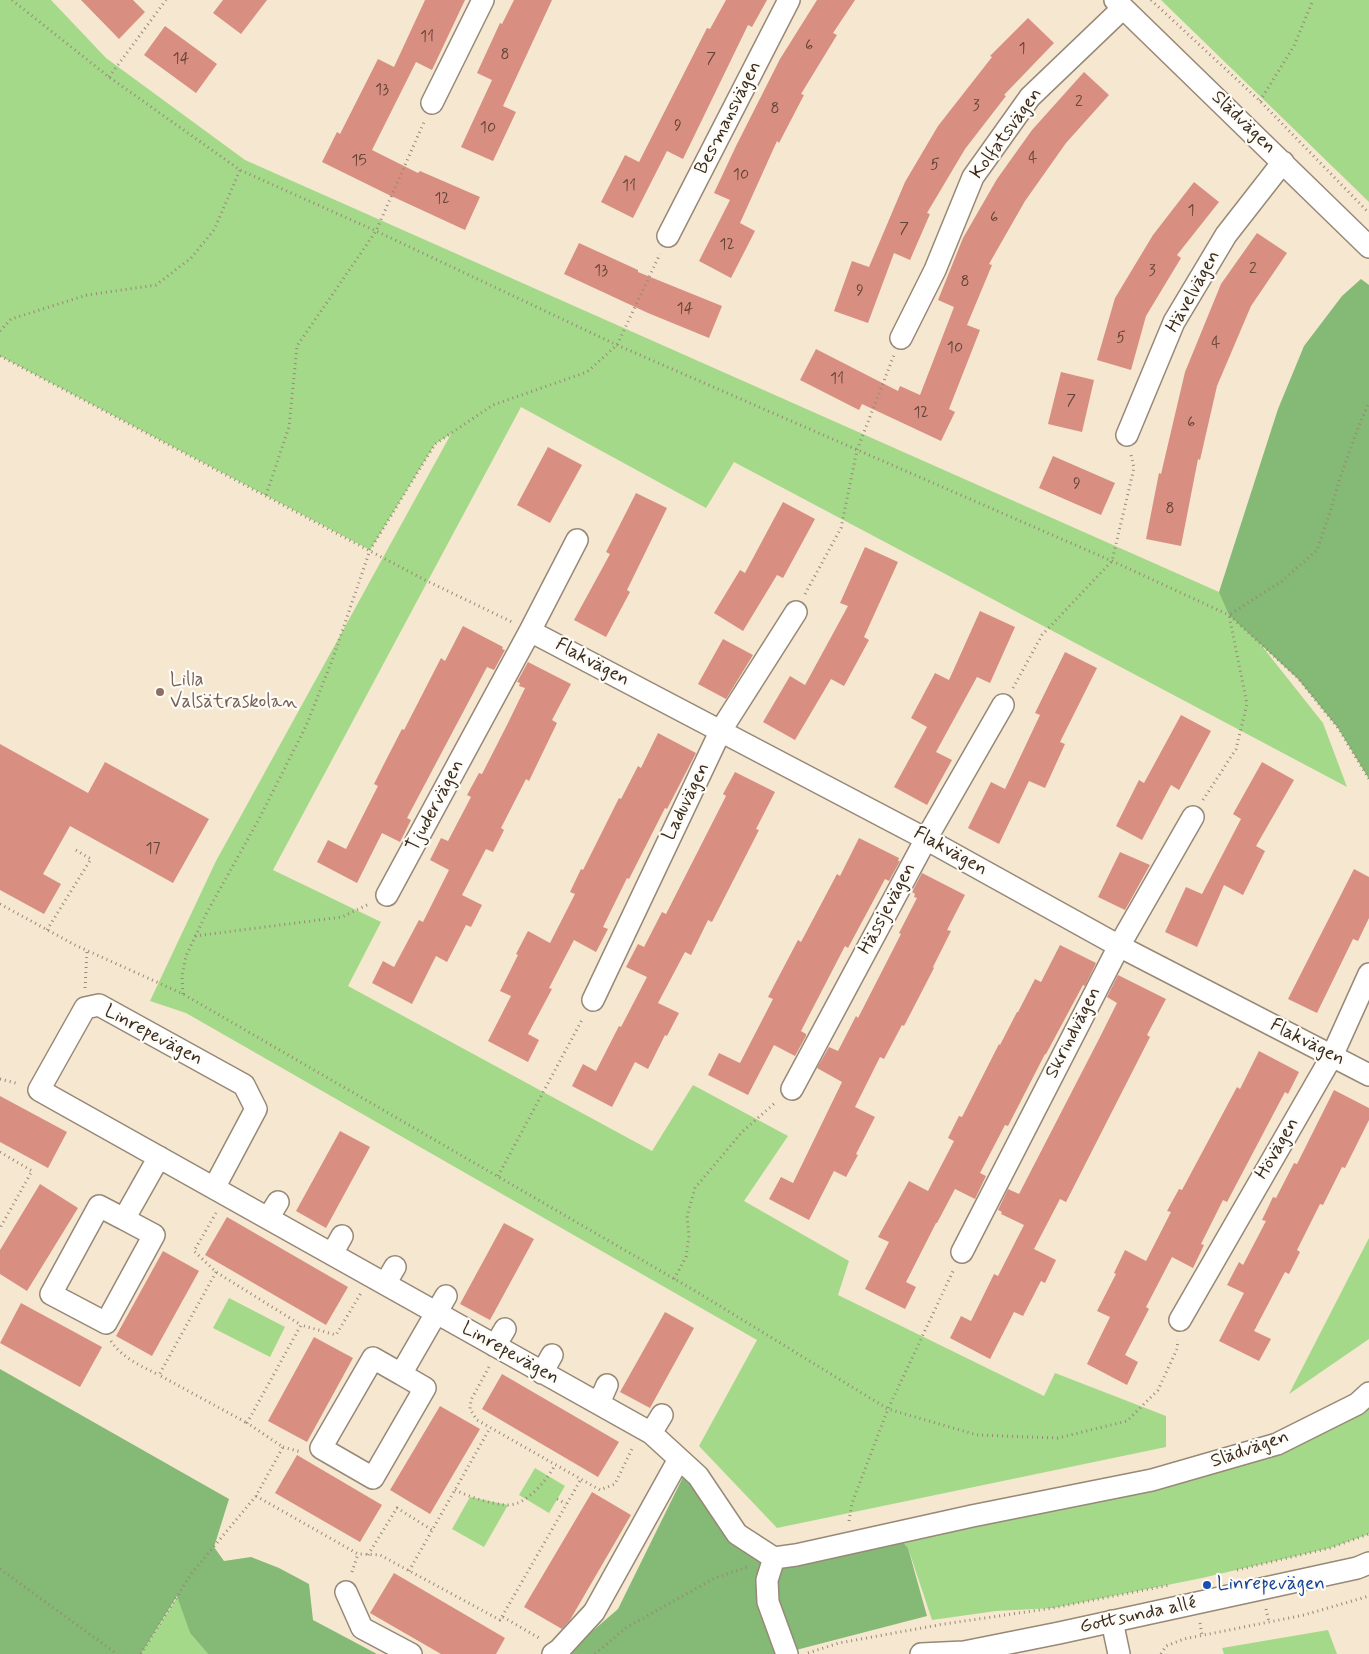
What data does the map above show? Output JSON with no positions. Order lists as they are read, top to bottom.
{
  "streets": {
    "street": [
      "Besmansvägen",
      "Slädvägen",
      "Kolfatsvägen",
      "Hävelvägen",
      "Flakvägen",
      "Laduvägen",
      "Tjudervägen",
      "Hässjevägen",
      "Skrindvägen",
      "Linrepevägen",
      "Hövägen",
      "Gottsunda allé"
    ]
  },
  "crossings": [
    ["Slädvägen", "Kolfatsvägen"],
    ["Slädvägen", "Hävelvägen"],
    ["Flakvägen", "Laduvägen"],
    ["Flakvägen", "Tjudervägen"],
    ["Flakvägen", "Hässjevägen"],
    ["Flakvägen", "Skrindvägen"],
    ["Flakvägen", "Hövägen"]
  ],
  "places": ["Lilla Valsätraskolan", "Linrepevägen"],
  "house_numbers": [
    "11",
    "6",
    "1",
    "8",
    "14",
    "7",
    "13",
    "2",
    "3",
    "8",
    "9",
    "10",
    "4",
    "15",
    "5",
    "10",
    "11",
    "12",
    "1",
    "6",
    "7",
    "12",
    "2",
    "13",
    "3",
    "8",
    "9",
    "14",
    "5",
    "4",
    "10",
    "11",
    "7",
    "12",
    "6",
    "9",
    "8",
    "17"
  ]
}
